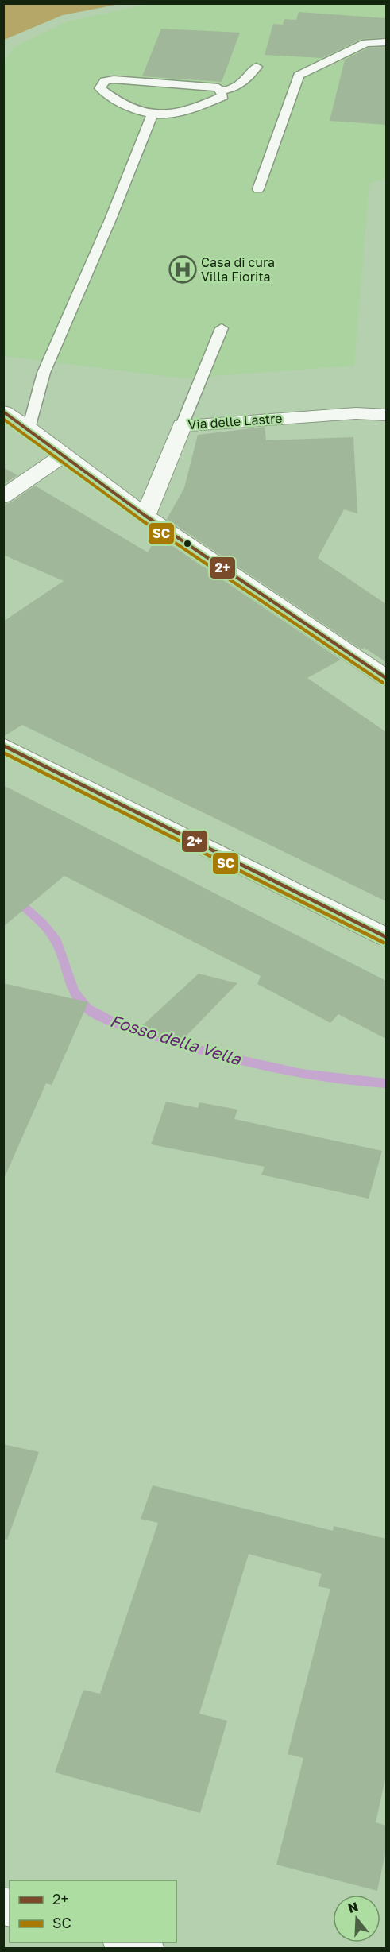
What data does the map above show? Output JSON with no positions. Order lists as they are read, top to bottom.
{
  "streets": {
    "street": ["Via delle Lastre"]
  },
  "water": ["Fosso della Vella"],
  "places": {
    "hospital": ["Casa di cura Villa Fiorita"]
  },
  "lines": ["transit line 2+", "transit line SC"],
  "legend": ["2+", "SC"],
  "north": "top"
}
